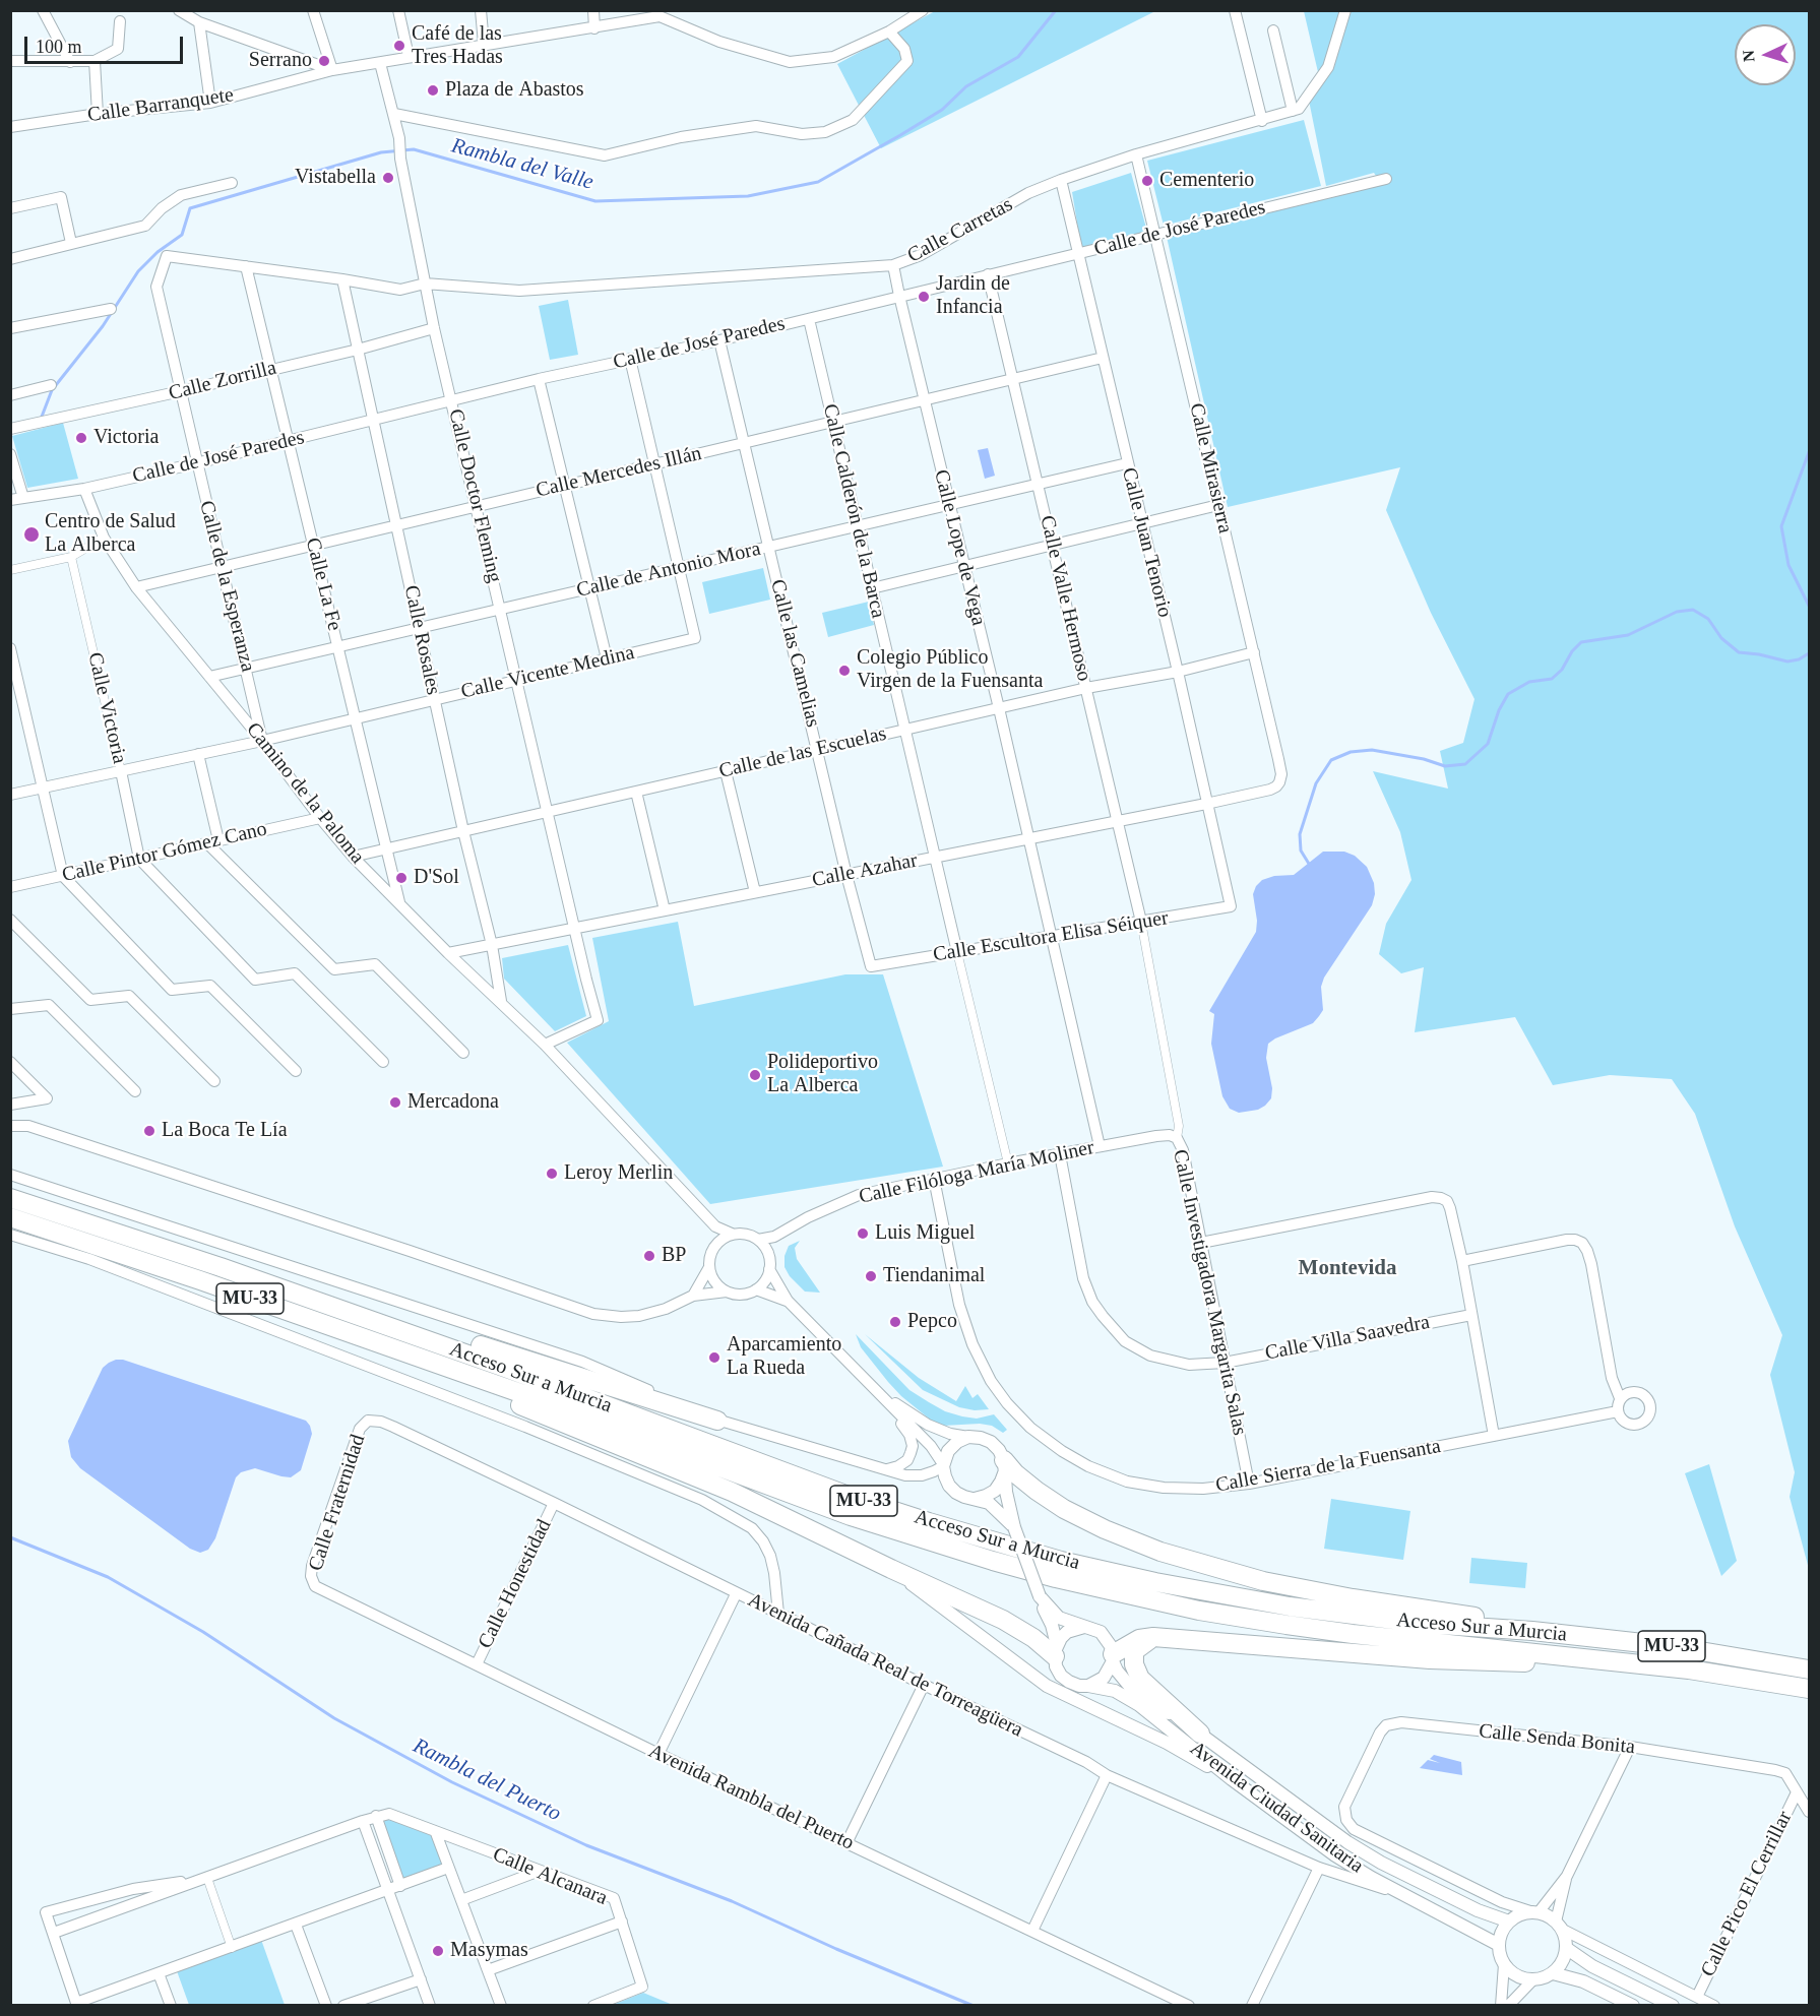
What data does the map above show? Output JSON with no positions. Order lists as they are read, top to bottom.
{
  "streets": {
    "highway": ["MU-33", "Acceso Sur a Murcia"],
    "street": [
      "Calle Barranquete",
      "Calle de José Paredes",
      "Calle Carretas",
      "Calle Zorrilla",
      "Calle Mirasierra",
      "Calle Mercedes Illán",
      "Calle Doctor Fleming",
      "Calle Calderón de la Barca",
      "Calle Juan Tenorio",
      "Calle Lope de Vega",
      "Calle de Antonio Mora",
      "Calle La Fe",
      "Calle de la Esperanza",
      "Calle Valle Hermoso",
      "Calle Rosales",
      "Calle las Camelias",
      "Calle Vicente Medina",
      "Calle Victoria",
      "Calle de las Escuelas",
      "Camino de la Paloma",
      "Calle Pintor Gómez Cano",
      "Calle Azahar",
      "Calle Escultora Elisa Séiquer",
      "Calle Filóloga María Moliner",
      "Calle Investigadora Margarita Salas",
      "Calle Villa Saavedra",
      "Calle Sierra de la Fuensanta",
      "Calle Fraternidad",
      "Calle Honestidad",
      "Avenida Cañada Real de Torreagüera",
      "Calle Senda Bonita",
      "Avenida Rambla del Puerto",
      "Avenida Ciudad Sanitaria",
      "Calle Alcanara",
      "Calle Pico El Cerrillar"
    ]
  },
  "crossings": [
    ["Calle Barranquete", "Calle Doctor Fleming"],
    ["Calle de José Paredes", "Calle Mirasierra"],
    ["Calle de José Paredes", "Calle Doctor Fleming"],
    ["Calle de José Paredes", "Calle Calderón de la Barca"],
    ["Calle de José Paredes", "Calle Juan Tenorio"],
    ["Calle de José Paredes", "Calle Lope de Vega"],
    ["Calle de José Paredes", "Calle La Fe"],
    ["Calle de José Paredes", "Calle de la Esperanza"],
    ["Calle de José Paredes", "Calle Valle Hermoso"],
    ["Calle de José Paredes", "Calle Rosales"],
    ["Calle de José Paredes", "Calle las Camelias"],
    ["Calle de José Paredes", "Camino de la Paloma"],
    ["Calle Carretas", "Calle Mirasierra"],
    ["Calle Carretas", "Calle Doctor Fleming"],
    ["Calle Carretas", "Calle Juan Tenorio"],
    ["Calle Carretas", "Calle Lope de Vega"],
    ["Calle Carretas", "Calle La Fe"],
    ["Calle Carretas", "Calle de la Esperanza"],
    ["Calle Carretas", "Calle Rosales"],
    ["Calle Zorrilla", "Calle Doctor Fleming"],
    ["Calle Zorrilla", "Calle La Fe"],
    ["Calle Zorrilla", "Calle de la Esperanza"],
    ["Calle Zorrilla", "Calle Rosales"],
    ["Calle Mirasierra", "Calle de las Escuelas"],
    ["Calle Mirasierra", "Calle Azahar"],
    ["Calle Mercedes Illán", "Calle Doctor Fleming"],
    ["Calle Mercedes Illán", "Calle Calderón de la Barca"],
    ["Calle Mercedes Illán", "Calle Juan Tenorio"],
    ["Calle Mercedes Illán", "Calle Lope de Vega"],
    ["Calle Mercedes Illán", "Calle La Fe"],
    ["Calle Mercedes Illán", "Calle de la Esperanza"],
    ["Calle Mercedes Illán", "Calle Valle Hermoso"],
    ["Calle Mercedes Illán", "Calle Rosales"],
    ["Calle Mercedes Illán", "Calle las Camelias"],
    ["Calle Mercedes Illán", "Camino de la Paloma"],
    ["Calle Doctor Fleming", "Calle de Antonio Mora"],
    ["Calle Doctor Fleming", "Calle Vicente Medina"],
    ["Calle Doctor Fleming", "Calle de las Escuelas"],
    ["Calle Doctor Fleming", "Camino de la Paloma"],
    ["Calle Doctor Fleming", "Calle Azahar"],
    ["Calle Calderón de la Barca", "Calle de Antonio Mora"],
    ["Calle Calderón de la Barca", "Calle de las Escuelas"],
    ["Calle Calderón de la Barca", "Calle Azahar"],
    ["Calle Calderón de la Barca", "Calle Escultora Elisa Séiquer"],
    ["Calle Juan Tenorio", "Calle de Antonio Mora"],
    ["Calle Juan Tenorio", "Calle de las Escuelas"],
    ["Calle Juan Tenorio", "Calle Azahar"],
    ["Calle Juan Tenorio", "Calle Escultora Elisa Séiquer"],
    ["Calle Lope de Vega", "Calle de Antonio Mora"],
    ["Calle Lope de Vega", "Calle de las Escuelas"],
    ["Calle Lope de Vega", "Calle Azahar"],
    ["Calle Lope de Vega", "Calle Escultora Elisa Séiquer"],
    ["Calle Lope de Vega", "Calle Filóloga María Moliner"],
    ["Calle de Antonio Mora", "Calle La Fe"],
    ["Calle de Antonio Mora", "Calle de la Esperanza"],
    ["Calle de Antonio Mora", "Calle Valle Hermoso"],
    ["Calle de Antonio Mora", "Calle Rosales"],
    ["Calle de Antonio Mora", "Calle las Camelias"],
    ["Calle de Antonio Mora", "Calle Vicente Medina"],
    ["Calle de Antonio Mora", "Camino de la Paloma"],
    ["Calle La Fe", "Calle Vicente Medina"],
    ["Calle La Fe", "Calle de las Escuelas"],
    ["Calle La Fe", "Camino de la Paloma"],
    ["Calle de la Esperanza", "Calle Vicente Medina"],
    ["Calle de la Esperanza", "Camino de la Paloma"],
    ["Calle Valle Hermoso", "Calle de las Escuelas"],
    ["Calle Valle Hermoso", "Calle Azahar"],
    ["Calle Valle Hermoso", "Calle Escultora Elisa Séiquer"],
    ["Calle Valle Hermoso", "Calle Investigadora Margarita Salas"],
    ["Calle Rosales", "Calle Vicente Medina"],
    ["Calle Rosales", "Calle de las Escuelas"],
    ["Calle Rosales", "Camino de la Paloma"],
    ["Calle Rosales", "Calle Azahar"],
    ["Calle las Camelias", "Calle de las Escuelas"],
    ["Calle las Camelias", "Calle Azahar"],
    ["Calle las Camelias", "Calle Escultora Elisa Séiquer"],
    ["Calle Vicente Medina", "Calle Victoria"],
    ["Calle Vicente Medina", "Camino de la Paloma"],
    ["Calle Victoria", "Calle Pintor Gómez Cano"],
    ["Calle de las Escuelas", "Camino de la Paloma"],
    ["Camino de la Paloma", "Calle Pintor Gómez Cano"],
    ["Camino de la Paloma", "Calle Azahar"],
    ["Camino de la Paloma", "Calle Filóloga María Moliner"],
    ["Calle Escultora Elisa Séiquer", "Calle Investigadora Margarita Salas"],
    ["Calle Filóloga María Moliner", "Calle Investigadora Margarita Salas"],
    ["Calle Filóloga María Moliner", "Calle Villa Saavedra"],
    ["Calle Filóloga María Moliner", "Calle Sierra de la Fuensanta"],
    ["Calle Investigadora Margarita Salas", "Calle Villa Saavedra"],
    ["Calle Investigadora Margarita Salas", "Calle Sierra de la Fuensanta"],
    ["Calle Fraternidad", "Avenida Cañada Real de Torreagüera"],
    ["Calle Fraternidad", "Avenida Rambla del Puerto"],
    ["Calle Honestidad", "Avenida Cañada Real de Torreagüera"],
    ["Calle Honestidad", "Avenida Rambla del Puerto"],
    ["Avenida Cañada Real de Torreagüera", "Avenida Ciudad Sanitaria"],
    ["Calle Senda Bonita", "Avenida Ciudad Sanitaria"],
    ["Calle Senda Bonita", "Calle Pico El Cerrillar"]
  ],
  "districts": ["Montevida"],
  "water": ["Rambla del Valle", "Rambla del Puerto"],
  "places": [
    "Café de las Tres Hadas",
    "Serrano",
    "Plaza de Abastos",
    "Vistabella",
    "Cementerio",
    "Jardin de Infancia",
    "Victoria",
    "Centro de Salud La Alberca",
    "Colegio Público Virgen de la Fuensanta",
    "D'Sol",
    "Polideportivo La Alberca",
    "Mercadona",
    "La Boca Te Lía",
    "Leroy Merlin",
    "Luis Miguel",
    "BP",
    "Tiendanimal",
    "Pepco",
    "Aparcamiento La Rueda",
    "Masymas"
  ],
  "scale_bar": "100 m",
  "north": "left"
}
